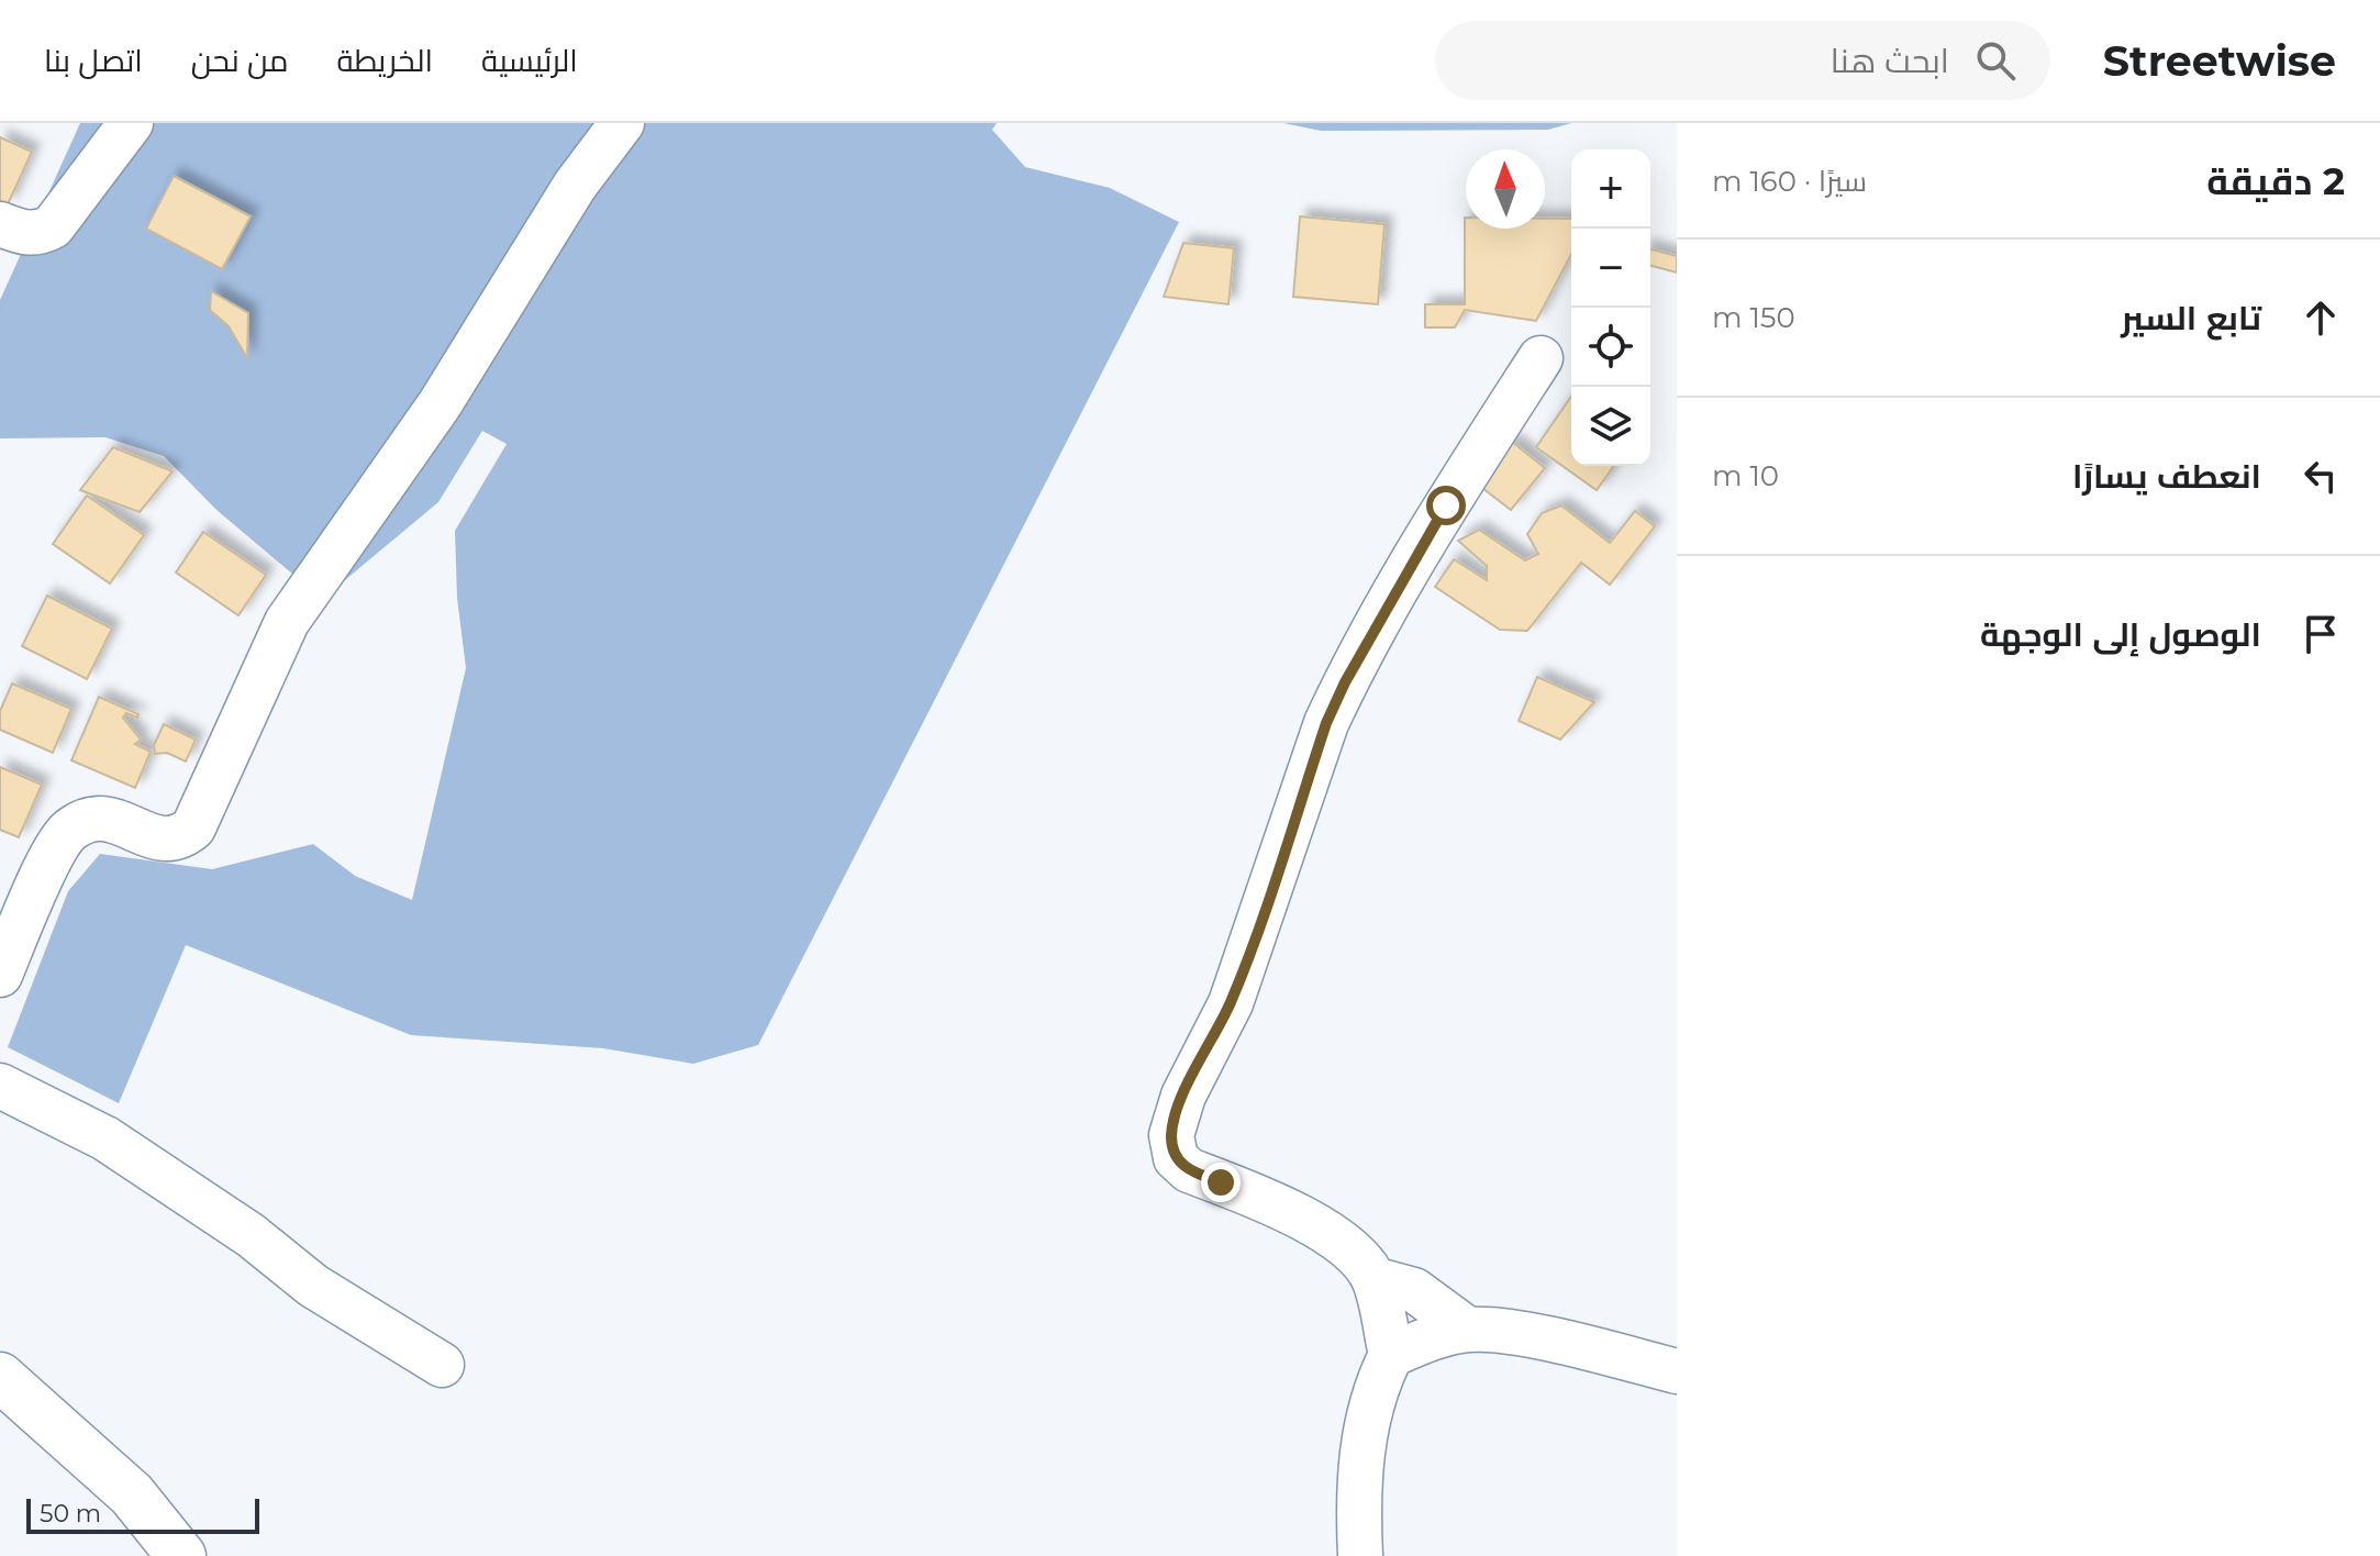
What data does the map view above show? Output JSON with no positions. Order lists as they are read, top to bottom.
{
  "scale_bar": "50 m",
  "north": "top",
  "page": {
    "header": "Streetwise",
    "search": "ابحث هنا",
    "nav": [
      "الرئيسية",
      "الخريطة",
      "من نحن",
      "اتصل بنا"
    ],
    "heading": ["2 دقيقة", "سيرًا · 160 m"],
    "map_buttons": ["+", "−"],
    "list": [
      ["تابع السير", "150 m"],
      ["انعطف يسارًا", "10 m"],
      "الوصول إلى الوجهة"
    ],
    "scale": "50 m"
  }
}
